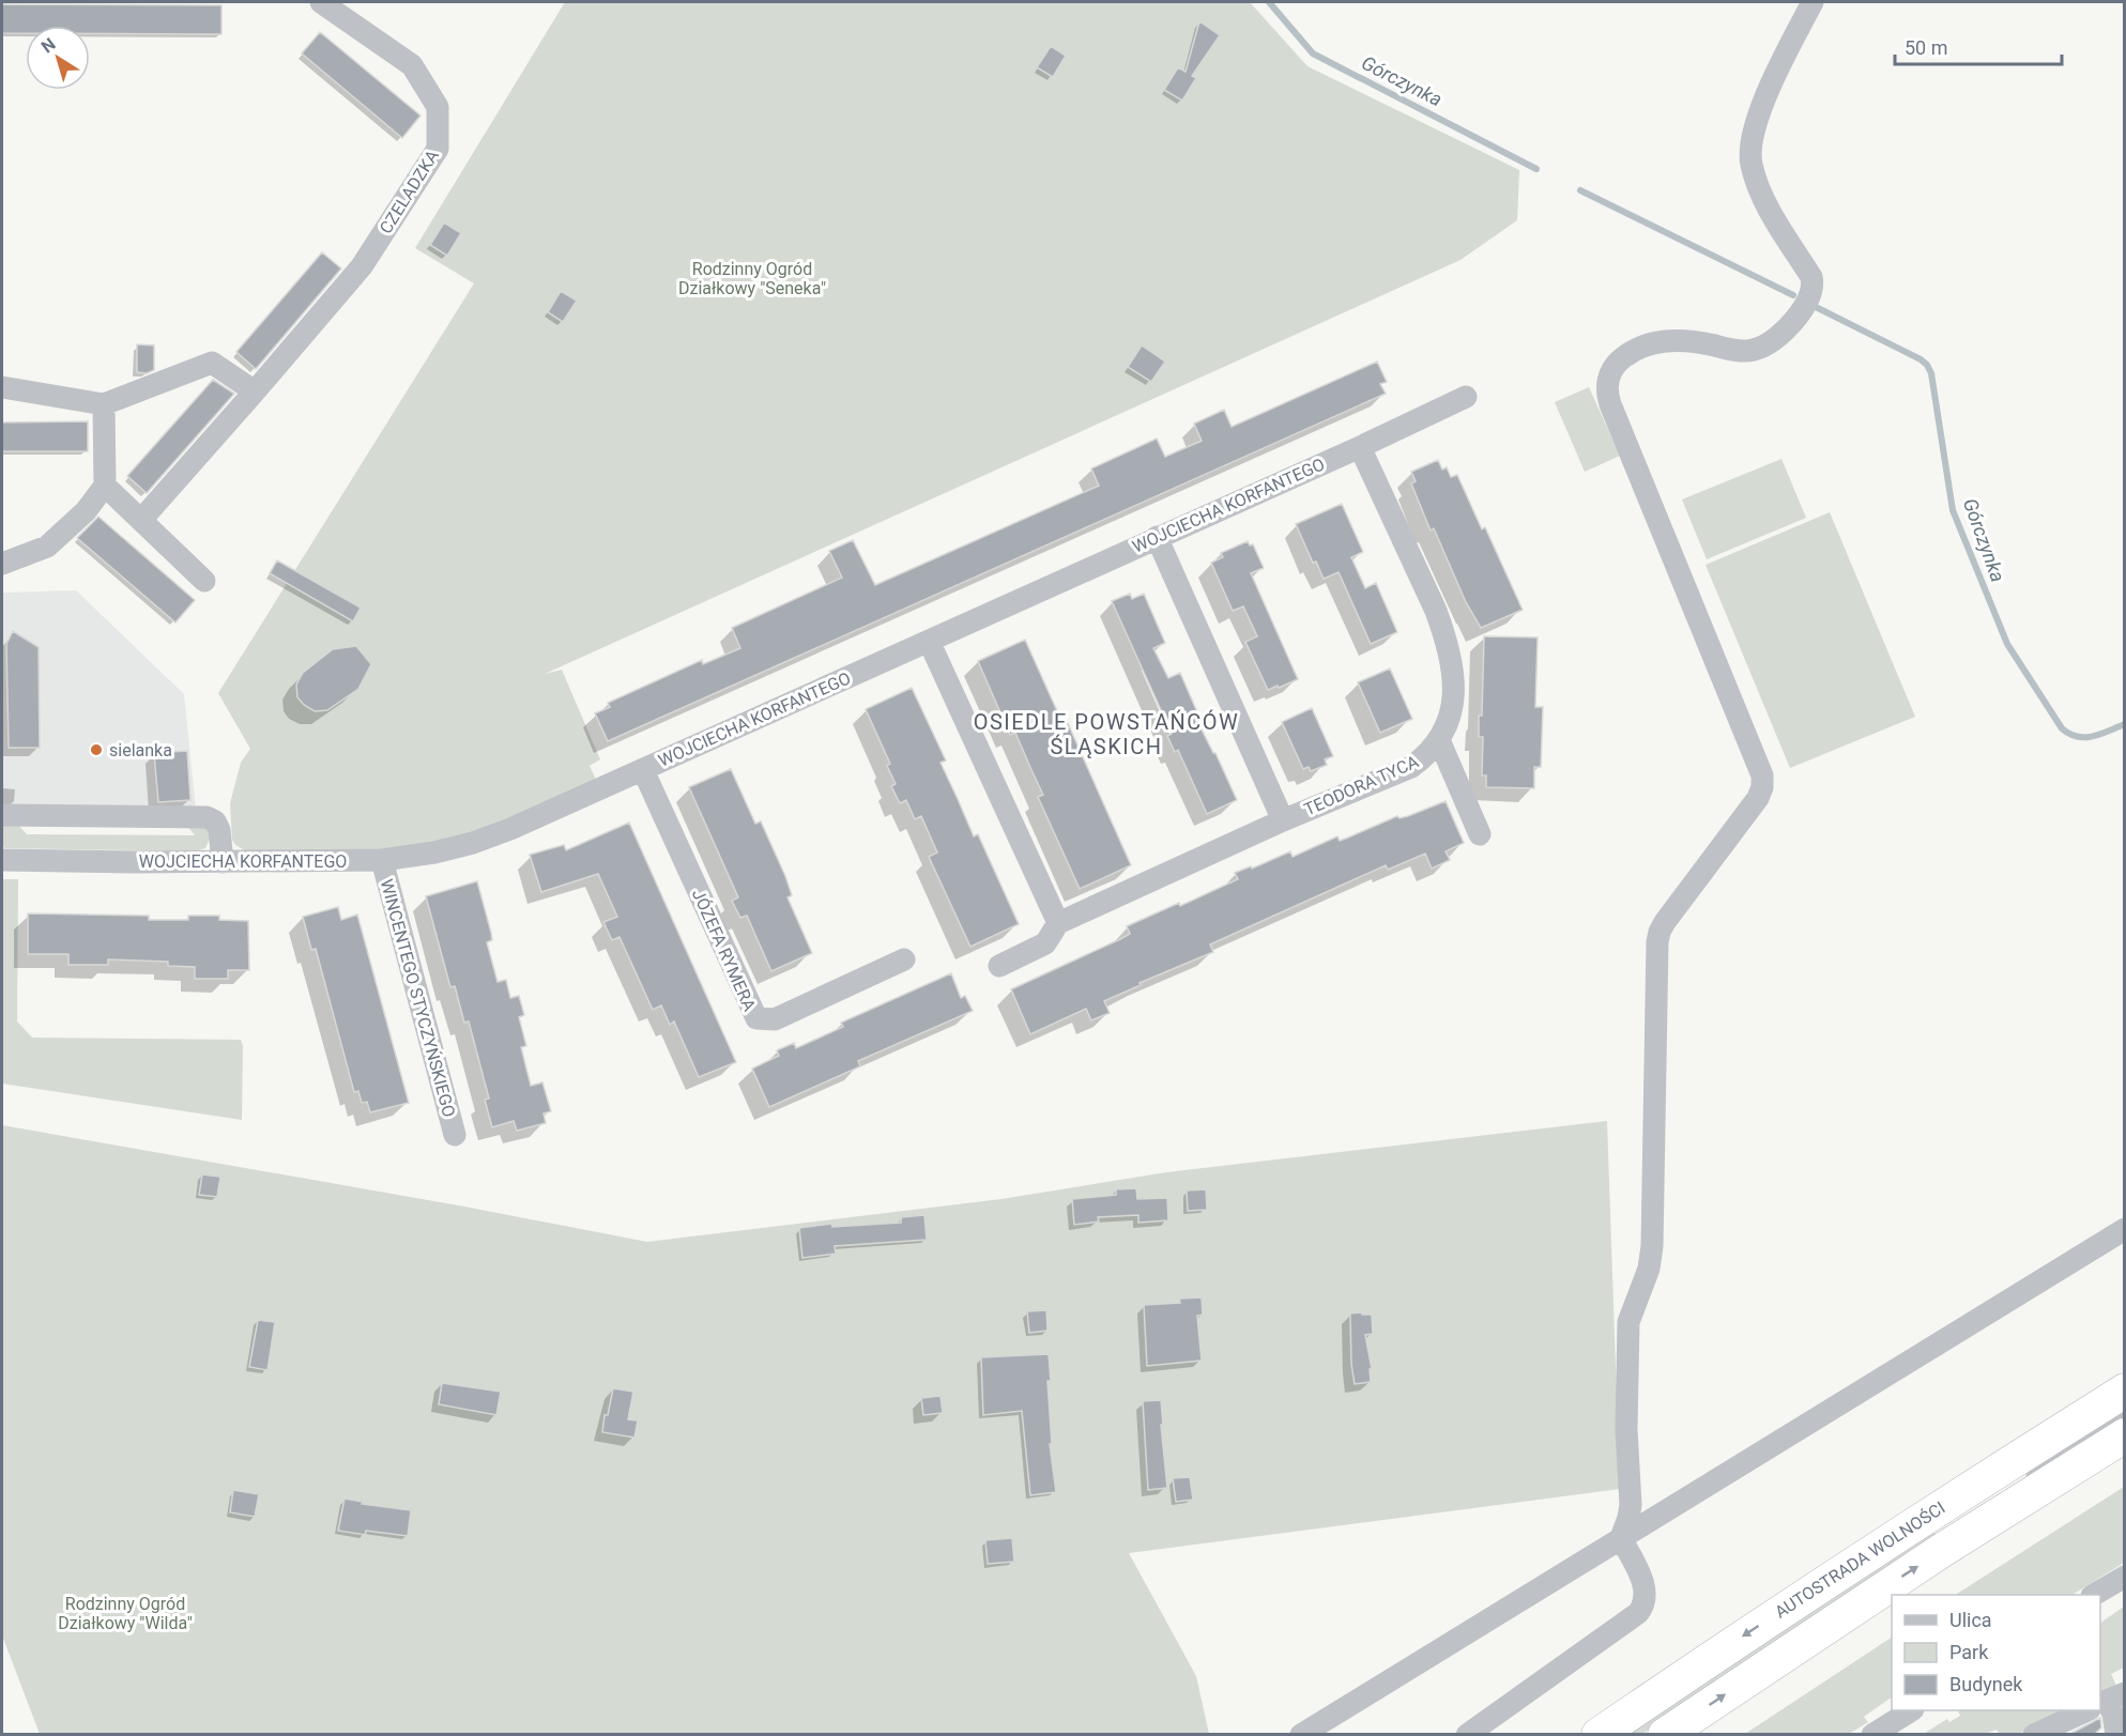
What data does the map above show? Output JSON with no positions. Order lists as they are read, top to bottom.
{
  "streets": {
    "highway": ["AUTOSTRADA WOLNOŚCI"],
    "street": [
      "CZELADZKA",
      "WOJCIECHA KORFANTEGO",
      "TEODORA TYCA",
      "JÓZEFA RYMERA",
      "WINCENTEGO STYCZYŃSKIEGO"
    ]
  },
  "crossings": [
    ["WOJCIECHA KORFANTEGO", "TEODORA TYCA"],
    ["WOJCIECHA KORFANTEGO", "JÓZEFA RYMERA"],
    ["WOJCIECHA KORFANTEGO", "WINCENTEGO STYCZYŃSKIEGO"]
  ],
  "districts": ["OSIEDLE POWSTAŃCÓW ŚLĄSKICH"],
  "water": ["Górczynka"],
  "parks": ["Rodzinny Ogród Działkowy \"Seneka\"", "Rodzinny Ogród Działkowy \"Wilda\""],
  "places": ["sielanka"],
  "legend": ["Ulica", "Park", "Budynek"],
  "scale_bar": "50 m",
  "north": "top left"
}
